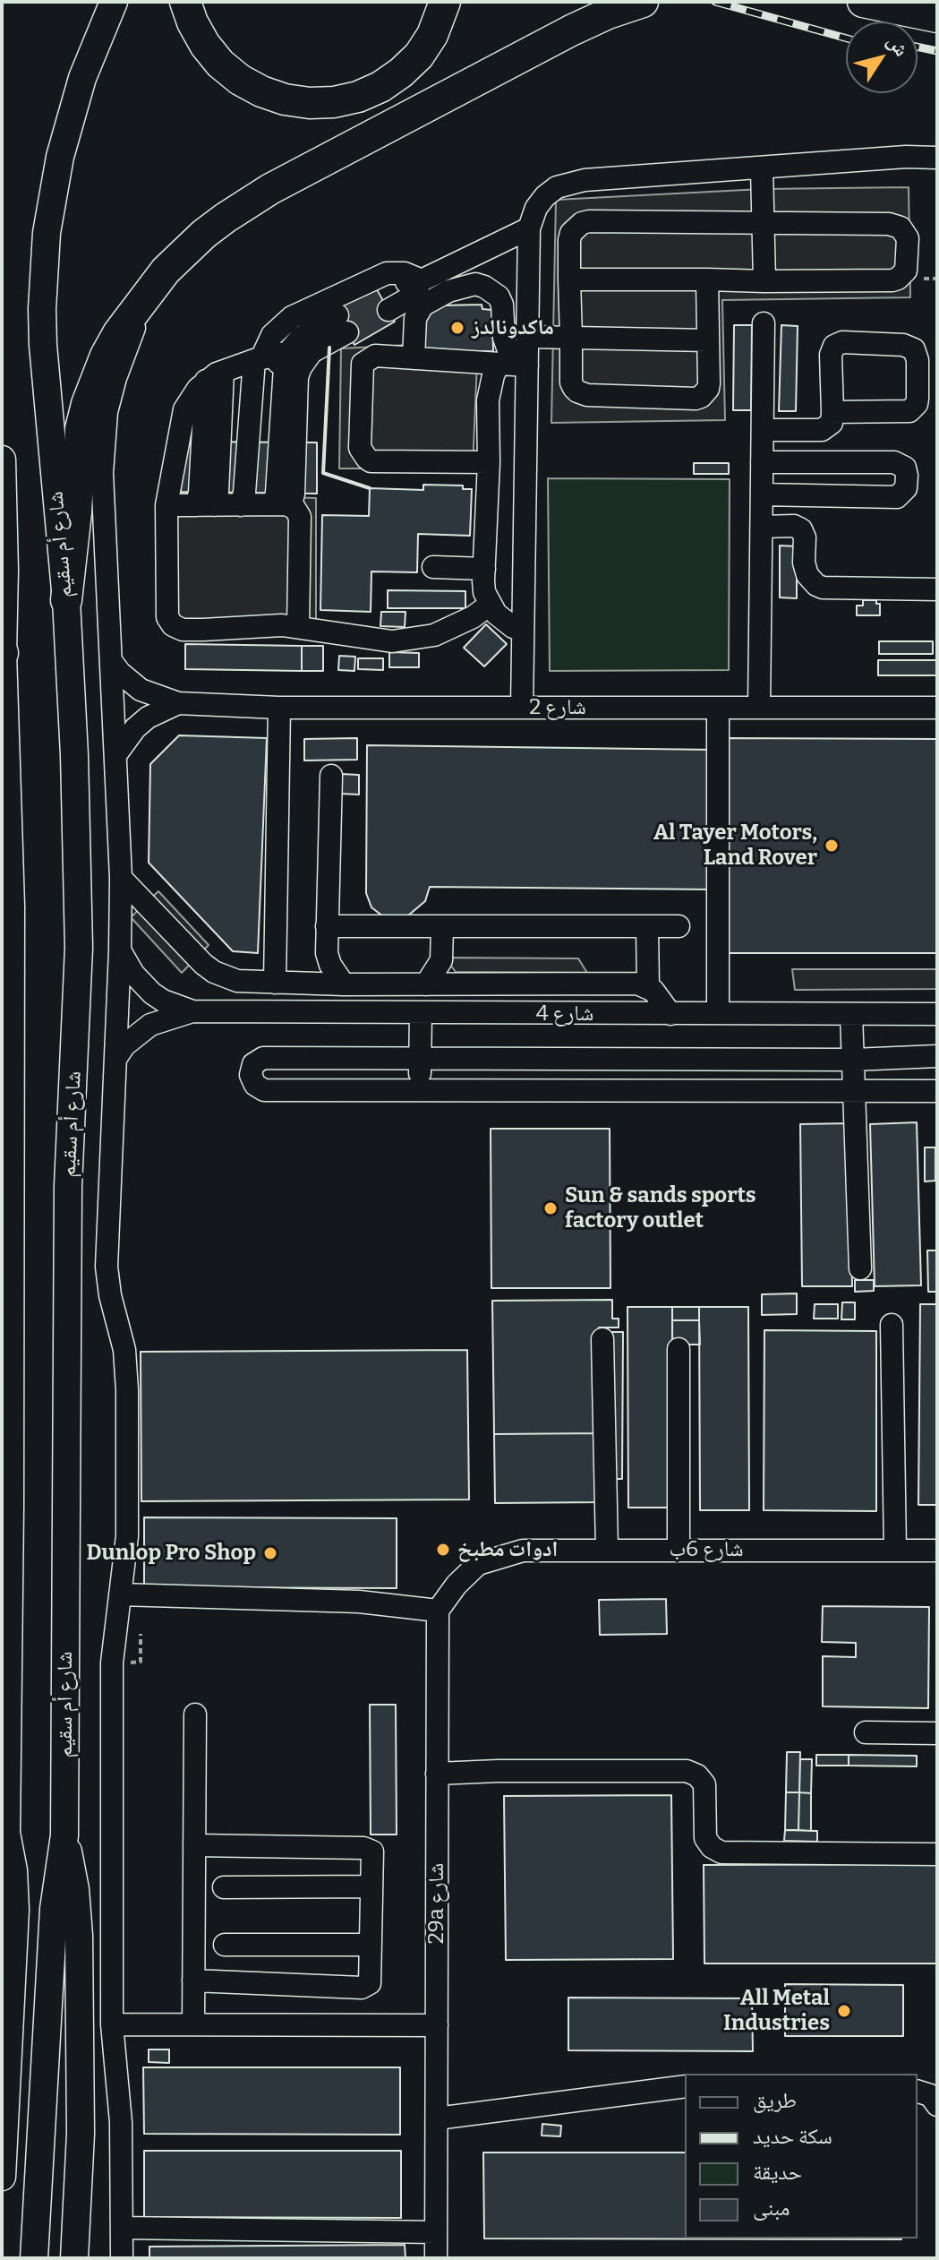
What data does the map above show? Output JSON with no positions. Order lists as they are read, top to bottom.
{
  "streets": {
    "main road": ["شارع أم سقيم"],
    "street": [
      "شارع 2",
      "شارع 4",
      "شارع 6ب",
      "29a شارع"
    ]
  },
  "crossings": [
    ["شارع 6ب", "29a شارع"]
  ],
  "places": [
    "ماكدونالدز",
    "Al Tayer Motors, Land Rover",
    "Sun & sands sports factory outlet",
    "ادوات مطبخ",
    "Dunlop Pro Shop",
    "All Metal Industries"
  ],
  "legend": [
    "طريق",
    "سكة حديد",
    "حديقة",
    "مبنى"
  ],
  "north": "top right"
}
